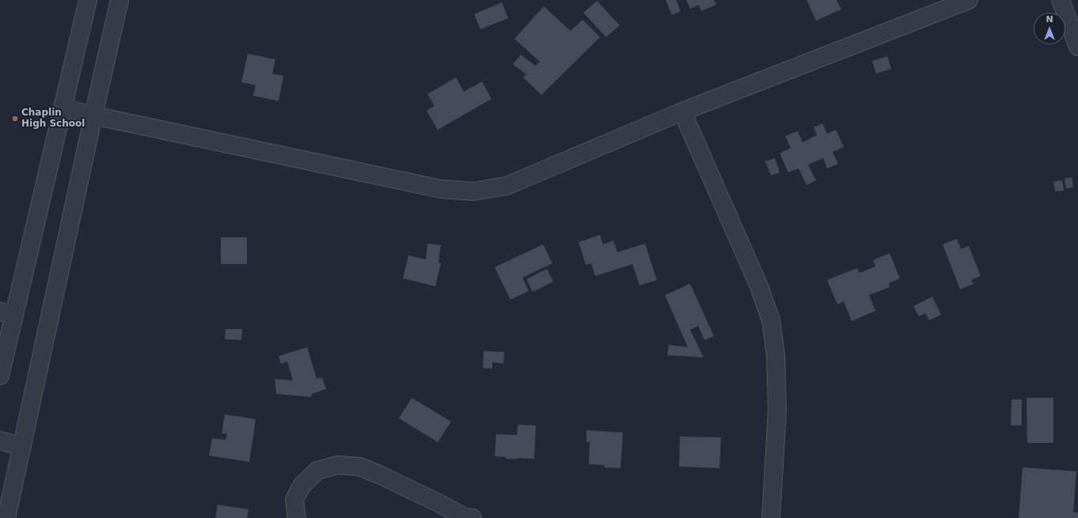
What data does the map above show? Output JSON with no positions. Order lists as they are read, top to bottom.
{
  "places": ["Chaplin High School"],
  "north": "top"
}
